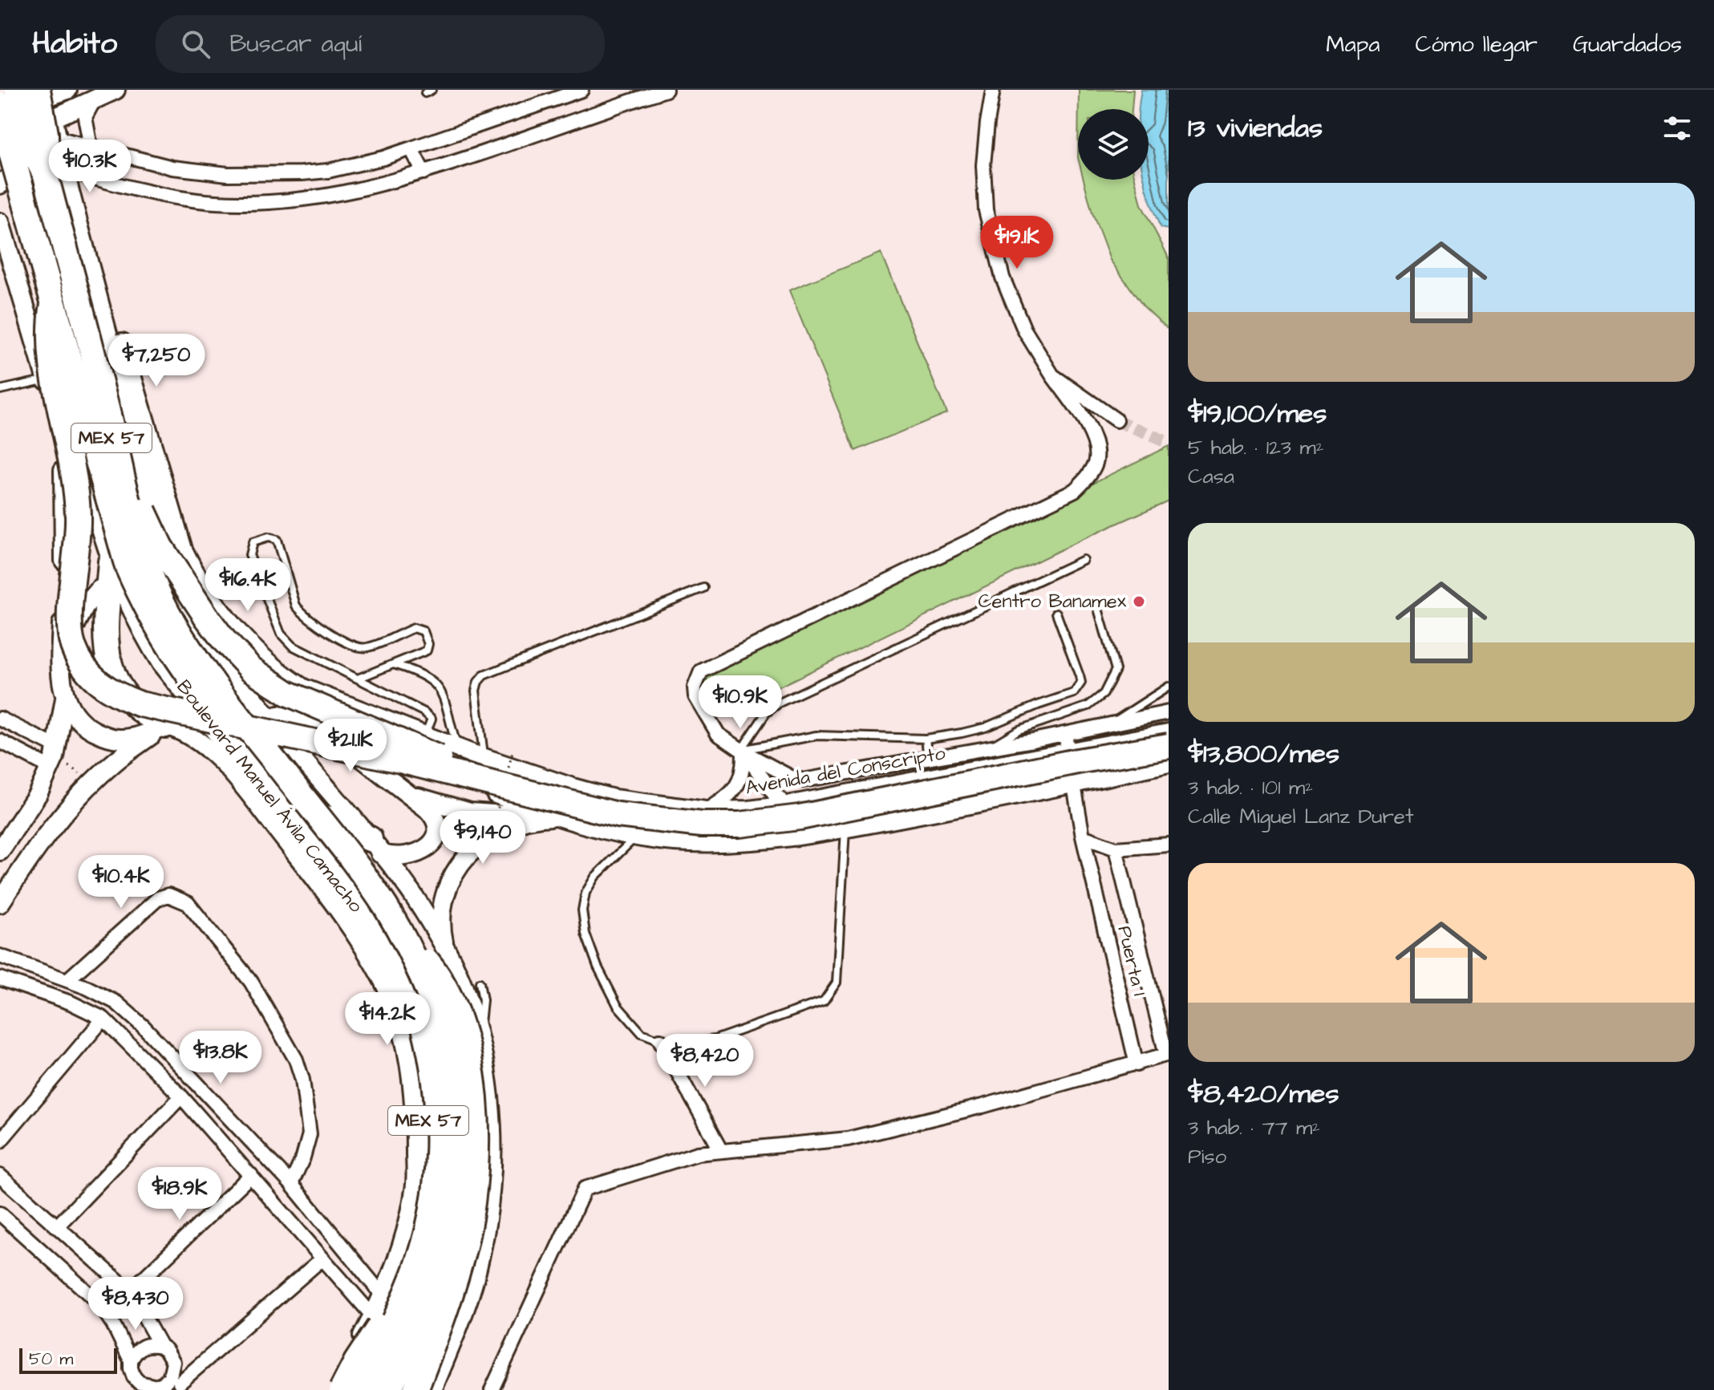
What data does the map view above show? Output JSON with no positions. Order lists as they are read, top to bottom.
{
  "streets": {
    "highway": ["MEX 57", "Boulevard Manuel Ávila Camacho"],
    "main road": ["Avenida del Conscripto"],
    "street": ["Puerta 1"]
  },
  "crossings": [
    ["Avenida del Conscripto", "Puerta 1"]
  ],
  "places": ["Centro Banamex"],
  "scale_bar": "50 m",
  "page": {
    "header": "Habito",
    "search": "Buscar aquí",
    "nav": ["Mapa", "Cómo llegar", "Guardados"],
    "heading": "13 viviendas",
    "price": [
      "$10.3K",
      "$19.1K",
      "$7,250",
      "$16.4K",
      "$10.9K",
      "$21.1K",
      "$9,140",
      "$10.4K",
      "$14.2K",
      "$13.8K",
      "$8,420",
      "$18.9K",
      "$8,430"
    ],
    "list": [
      {
        "name": "$19,100/mes",
        "note": "5 hab. · 123 m² · Casa"
      },
      {
        "name": "$13,800/mes",
        "note": "3 hab. · 101 m² · Calle Miguel Lanz Duret"
      },
      {
        "name": "$8,420/mes",
        "note": "3 hab. · 77 m² · Piso"
      }
    ],
    "scale": "50 m"
  }
}
